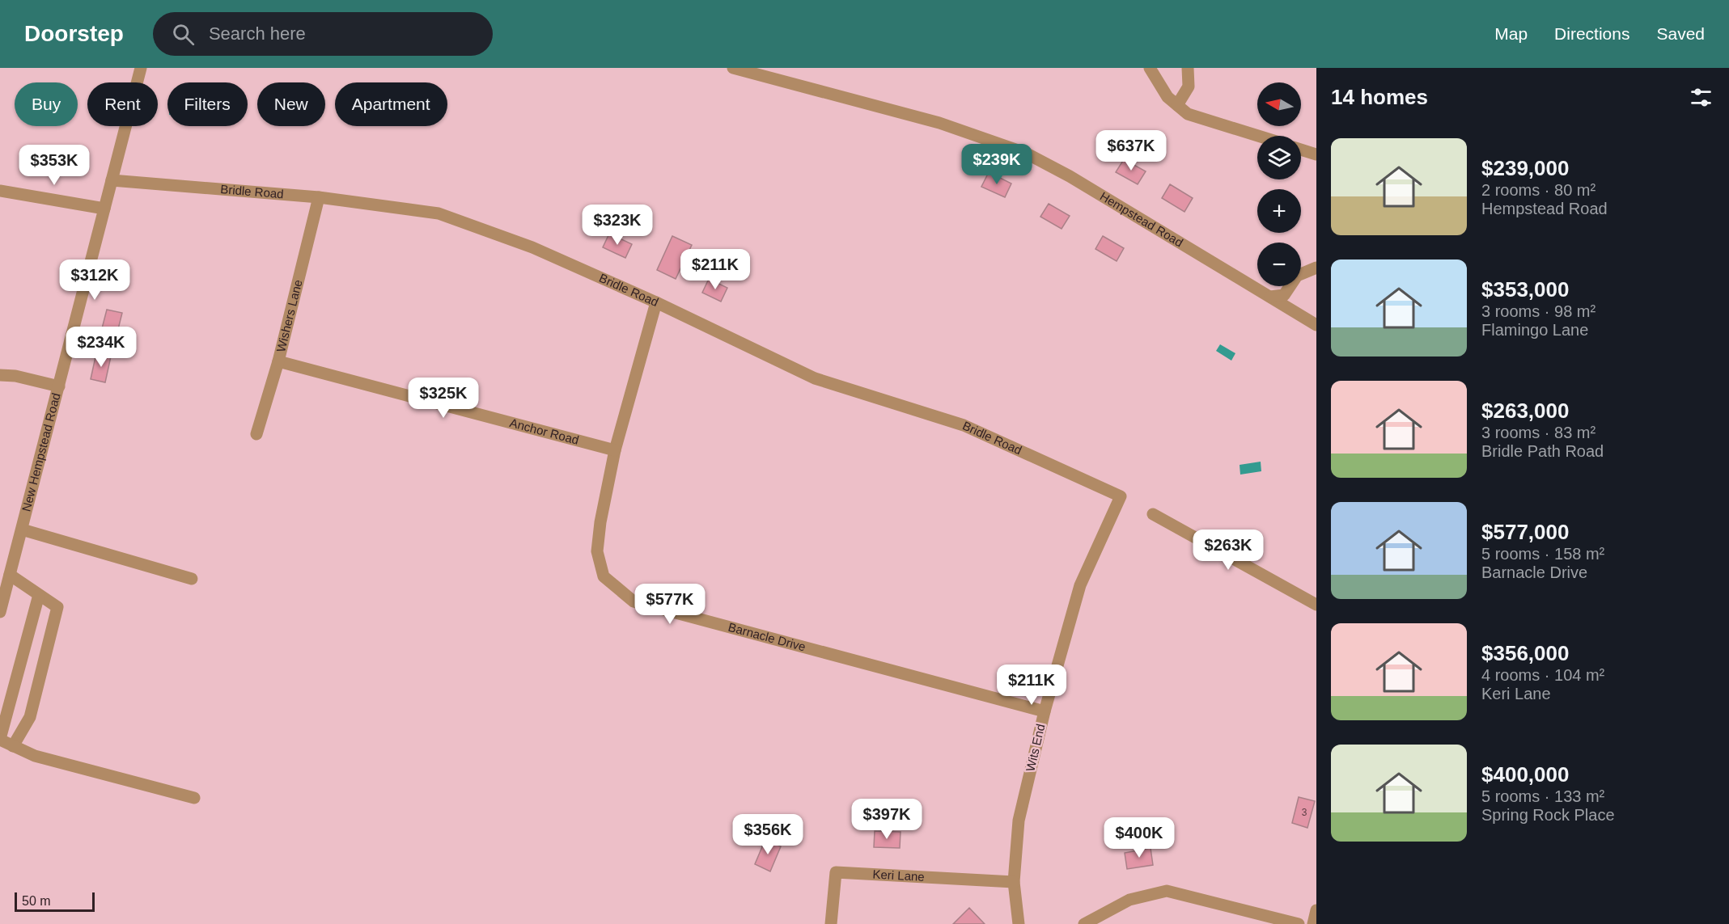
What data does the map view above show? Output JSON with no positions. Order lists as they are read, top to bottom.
{
  "streets": {
    "street": [
      "Bridle Road",
      "Hempstead Road",
      "Wishers Lane",
      "Anchor Road",
      "New Hempstead Road",
      "Barnacle Drive",
      "Wits End",
      "Keri Lane"
    ]
  },
  "crossings": [
    ["Bridle Road", "Wishers Lane"],
    ["Bridle Road", "New Hempstead Road"],
    ["Bridle Road", "Barnacle Drive"],
    ["Bridle Road", "Wits End"],
    ["Wishers Lane", "Anchor Road"],
    ["Anchor Road", "Barnacle Drive"],
    ["Barnacle Drive", "Wits End"],
    ["Wits End", "Keri Lane"]
  ],
  "house_numbers": ["3"],
  "scale_bar": "50 m",
  "north": "left",
  "page": {
    "header": "Doorstep",
    "search": "Search here",
    "nav": ["Map", "Directions", "Saved"],
    "heading": "14 homes",
    "map_buttons": ["+", "−"],
    "chip": [
      "Buy",
      "Rent",
      "Filters",
      "New",
      "Apartment"
    ],
    "list": [
      {
        "name": "$239,000",
        "note": "2 rooms · 80 m² · Hempstead Road"
      },
      {
        "name": "$353,000",
        "note": "3 rooms · 98 m² · Flamingo Lane"
      },
      {
        "name": "$263,000",
        "note": "3 rooms · 83 m² · Bridle Path Road"
      },
      {
        "name": "$577,000",
        "note": "5 rooms · 158 m² · Barnacle Drive"
      },
      {
        "name": "$356,000",
        "note": "4 rooms · 104 m² · Keri Lane"
      },
      {
        "name": "$400,000",
        "note": "5 rooms · 133 m² · Spring Rock Place"
      }
    ],
    "price": [
      "$637K",
      "$239K",
      "$353K",
      "$323K",
      "$211K",
      "$312K",
      "$234K",
      "$325K",
      "$263K",
      "$577K",
      "$211K",
      "$397K",
      "$356K",
      "$400K"
    ],
    "scale": "50 m"
  }
}
